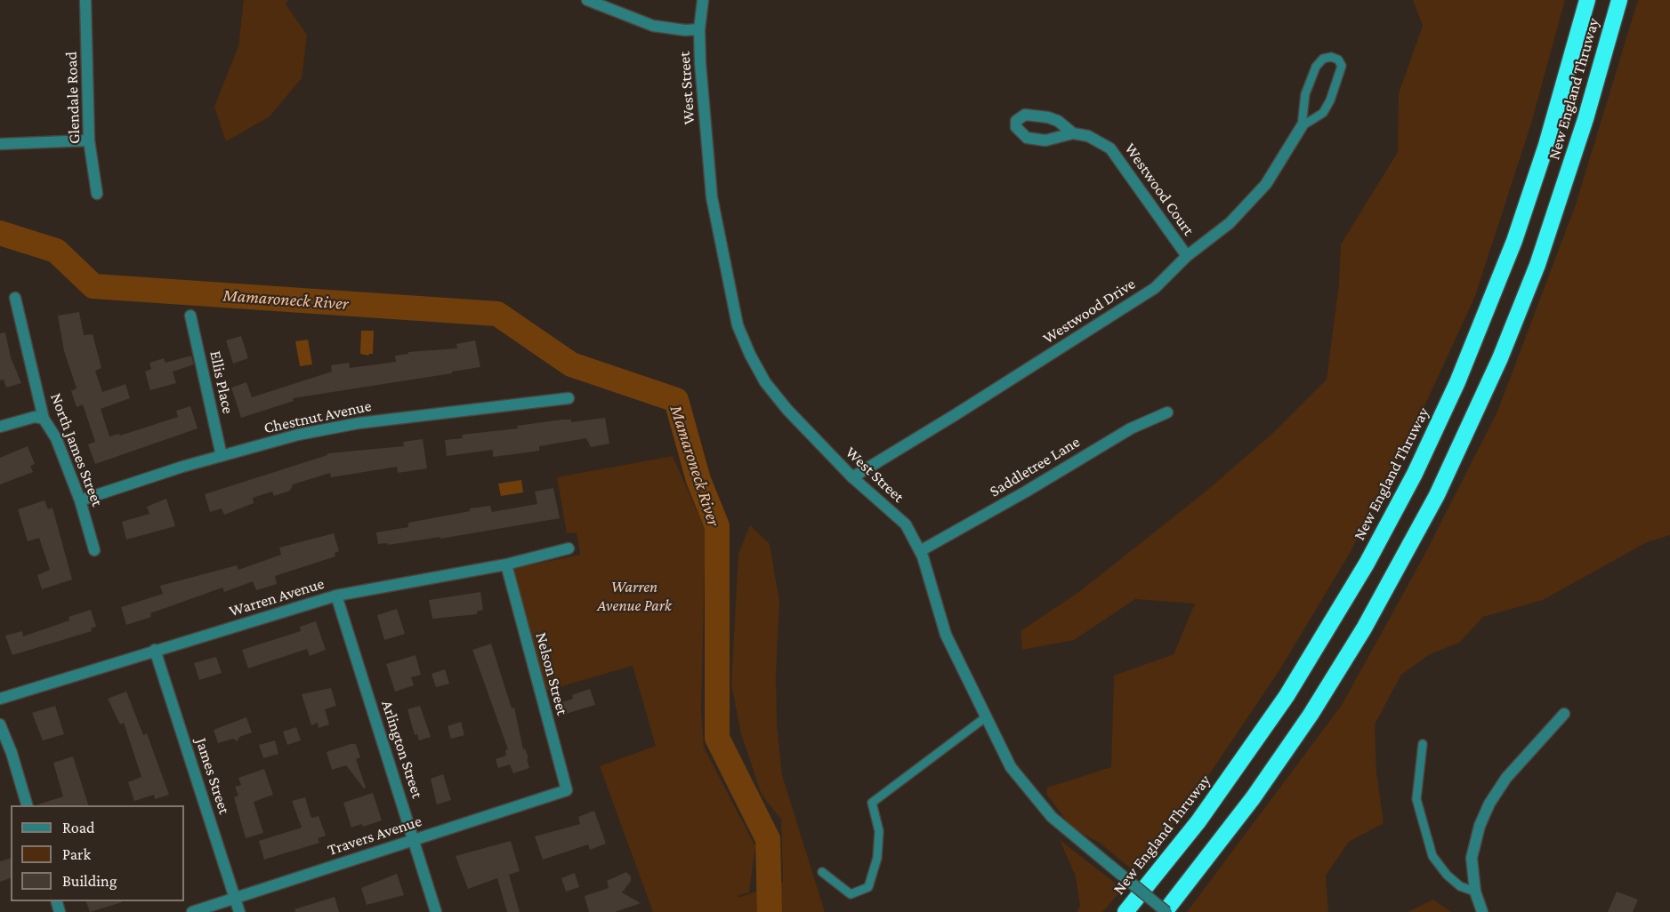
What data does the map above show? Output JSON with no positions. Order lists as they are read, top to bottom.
{
  "streets": {
    "highway": ["New England Thruway"],
    "street": [
      "West Street",
      "Glendale Road",
      "Westwood Court",
      "Westwood Drive",
      "Ellis Place",
      "Chestnut Avenue",
      "North James Street",
      "Saddletree Lane",
      "Warren Avenue",
      "Nelson Street",
      "Arlington Street",
      "James Street",
      "Travers Avenue"
    ]
  },
  "crossings": [
    ["West Street", "New England Thruway"],
    ["West Street", "Westwood Drive"],
    ["West Street", "Saddletree Lane"],
    ["Westwood Court", "Westwood Drive"],
    ["Ellis Place", "Chestnut Avenue"],
    ["Chestnut Avenue", "North James Street"],
    ["Warren Avenue", "Nelson Street"],
    ["Warren Avenue", "Arlington Street"],
    ["Warren Avenue", "James Street"],
    ["Nelson Street", "Travers Avenue"],
    ["Arlington Street", "Travers Avenue"],
    ["James Street", "Travers Avenue"]
  ],
  "water": ["Mamaroneck River"],
  "parks": ["Warren Avenue Park"],
  "legend": ["Road", "Park", "Building"]
}
